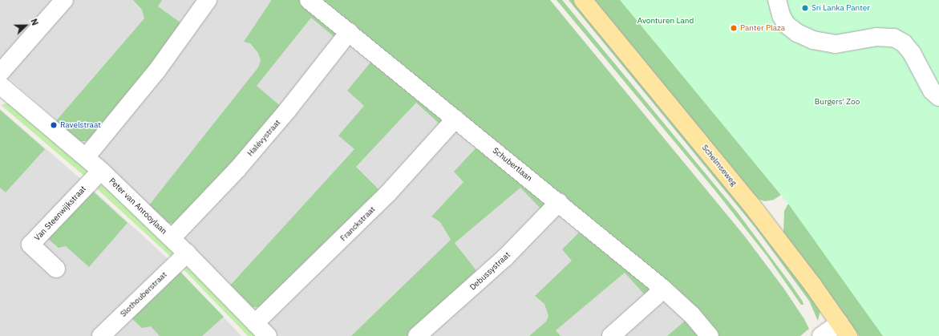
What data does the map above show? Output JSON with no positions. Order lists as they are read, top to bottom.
{
  "streets": {
    "main road": ["Schelmseweg"],
    "street": [
      "Halévystraat",
      "Schubertlaan",
      "Peter van Anrooylaan",
      "Van Steenwijkstraat",
      "Franckstraat",
      "Debussystraat",
      "Slothouberstraat"
    ]
  },
  "crossings": [
    ["Halévystraat", "Schubertlaan"],
    ["Halévystraat", "Peter van Anrooylaan"],
    ["Schubertlaan", "Franckstraat"],
    ["Schubertlaan", "Debussystraat"],
    ["Peter van Anrooylaan", "Van Steenwijkstraat"],
    ["Peter van Anrooylaan", "Franckstraat"],
    ["Peter van Anrooylaan", "Slothouberstraat"]
  ],
  "parks": ["Avonturen Land", "Burgers' Zoo"],
  "places": ["Sri Lanka Panter", "Panter Plaza", "Ravelstraat"],
  "north": "right"
}
